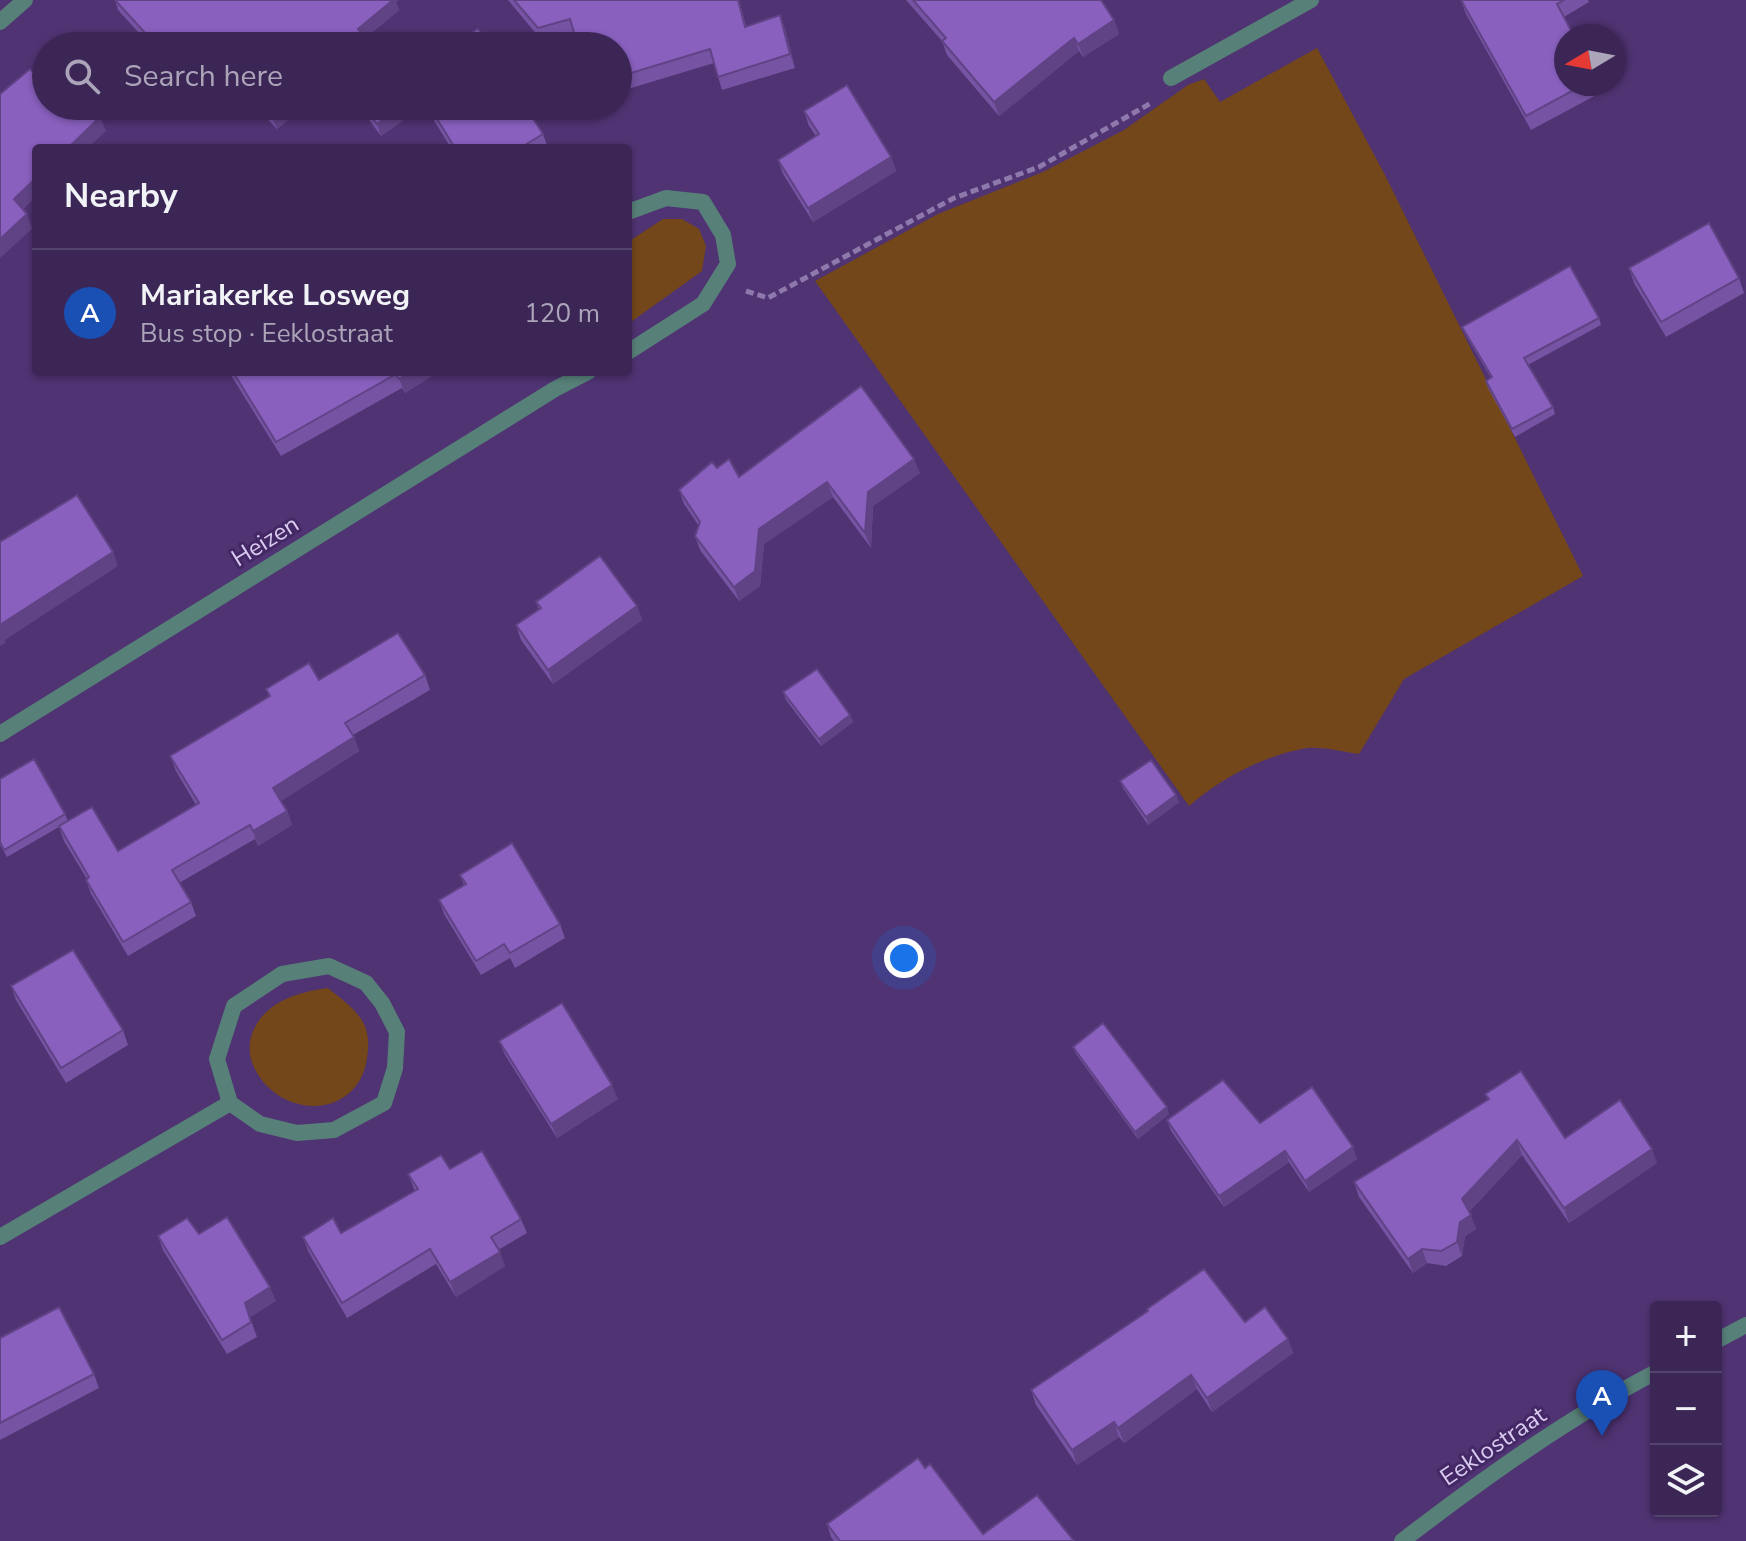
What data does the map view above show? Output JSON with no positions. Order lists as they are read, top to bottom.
{
  "streets": {
    "street": ["Heizen", "Eeklostraat"]
  },
  "north": "left",
  "page": {
    "search": "Search here",
    "heading": "Nearby",
    "list": [
      {
        "mark": "A",
        "name": "Mariakerke Losweg",
        "note": "Bus stop · Eeklostraat",
        "value": "120 m"
      }
    ],
    "map_buttons": ["+", "−"],
    "pins": "A"
  }
}
